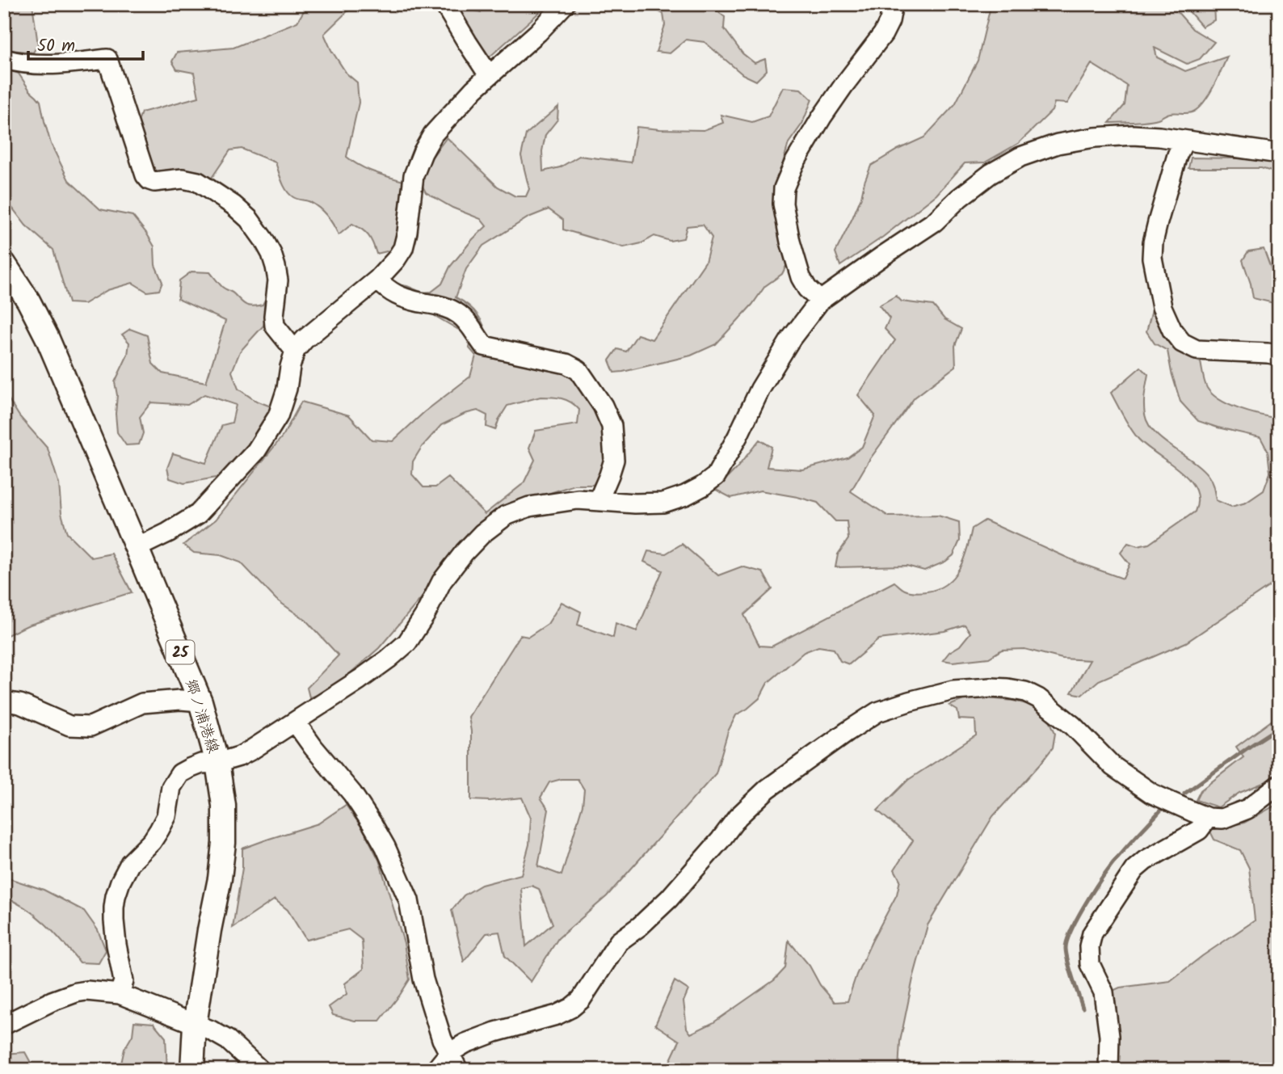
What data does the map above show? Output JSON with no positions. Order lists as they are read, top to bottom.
{
  "streets": {
    "main road": ["25", "郷ノ浦港線"]
  },
  "scale_bar": "50 m"
}
